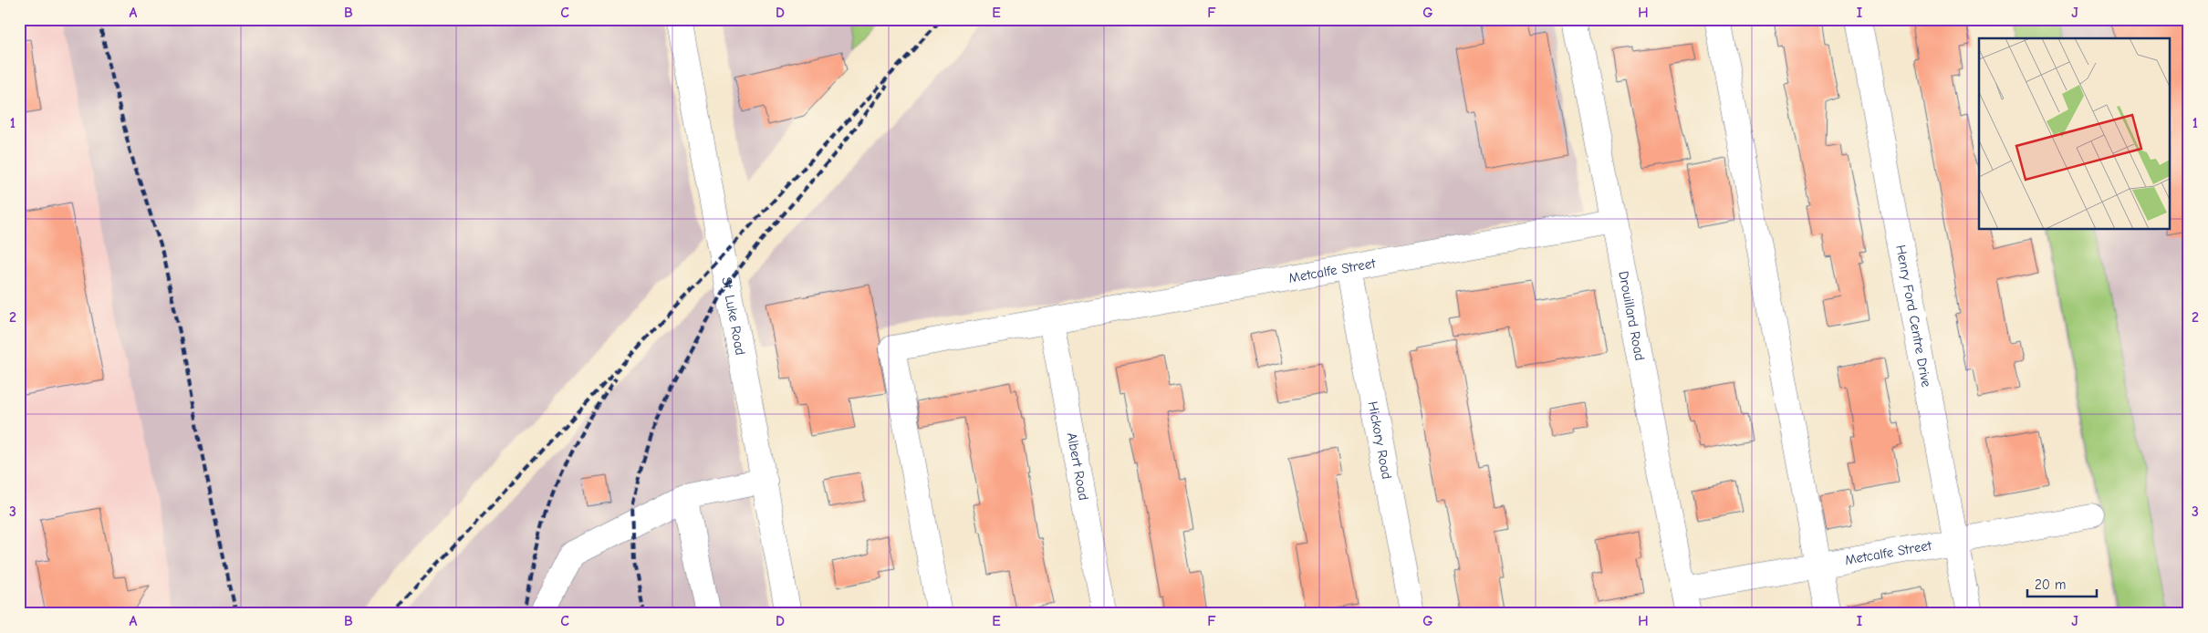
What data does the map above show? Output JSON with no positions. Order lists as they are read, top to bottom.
{
  "streets": {
    "street": [
      "Metcalfe Street",
      "St. Luke Road",
      "Drouillard Road",
      "Henry Ford Centre Drive",
      "Hickory Road",
      "Albert Road"
    ]
  },
  "crossings": [
    ["Metcalfe Street", "Drouillard Road"],
    ["Metcalfe Street", "Henry Ford Centre Drive"],
    ["Metcalfe Street", "Hickory Road"],
    ["Metcalfe Street", "Albert Road"]
  ],
  "scale_bar": "20 m",
  "grid": {
    "columns": [
      "A",
      "B",
      "C",
      "D",
      "E",
      "F",
      "G",
      "H",
      "I",
      "J"
    ],
    "rows": ["1", "2", "3"]
  }
}
